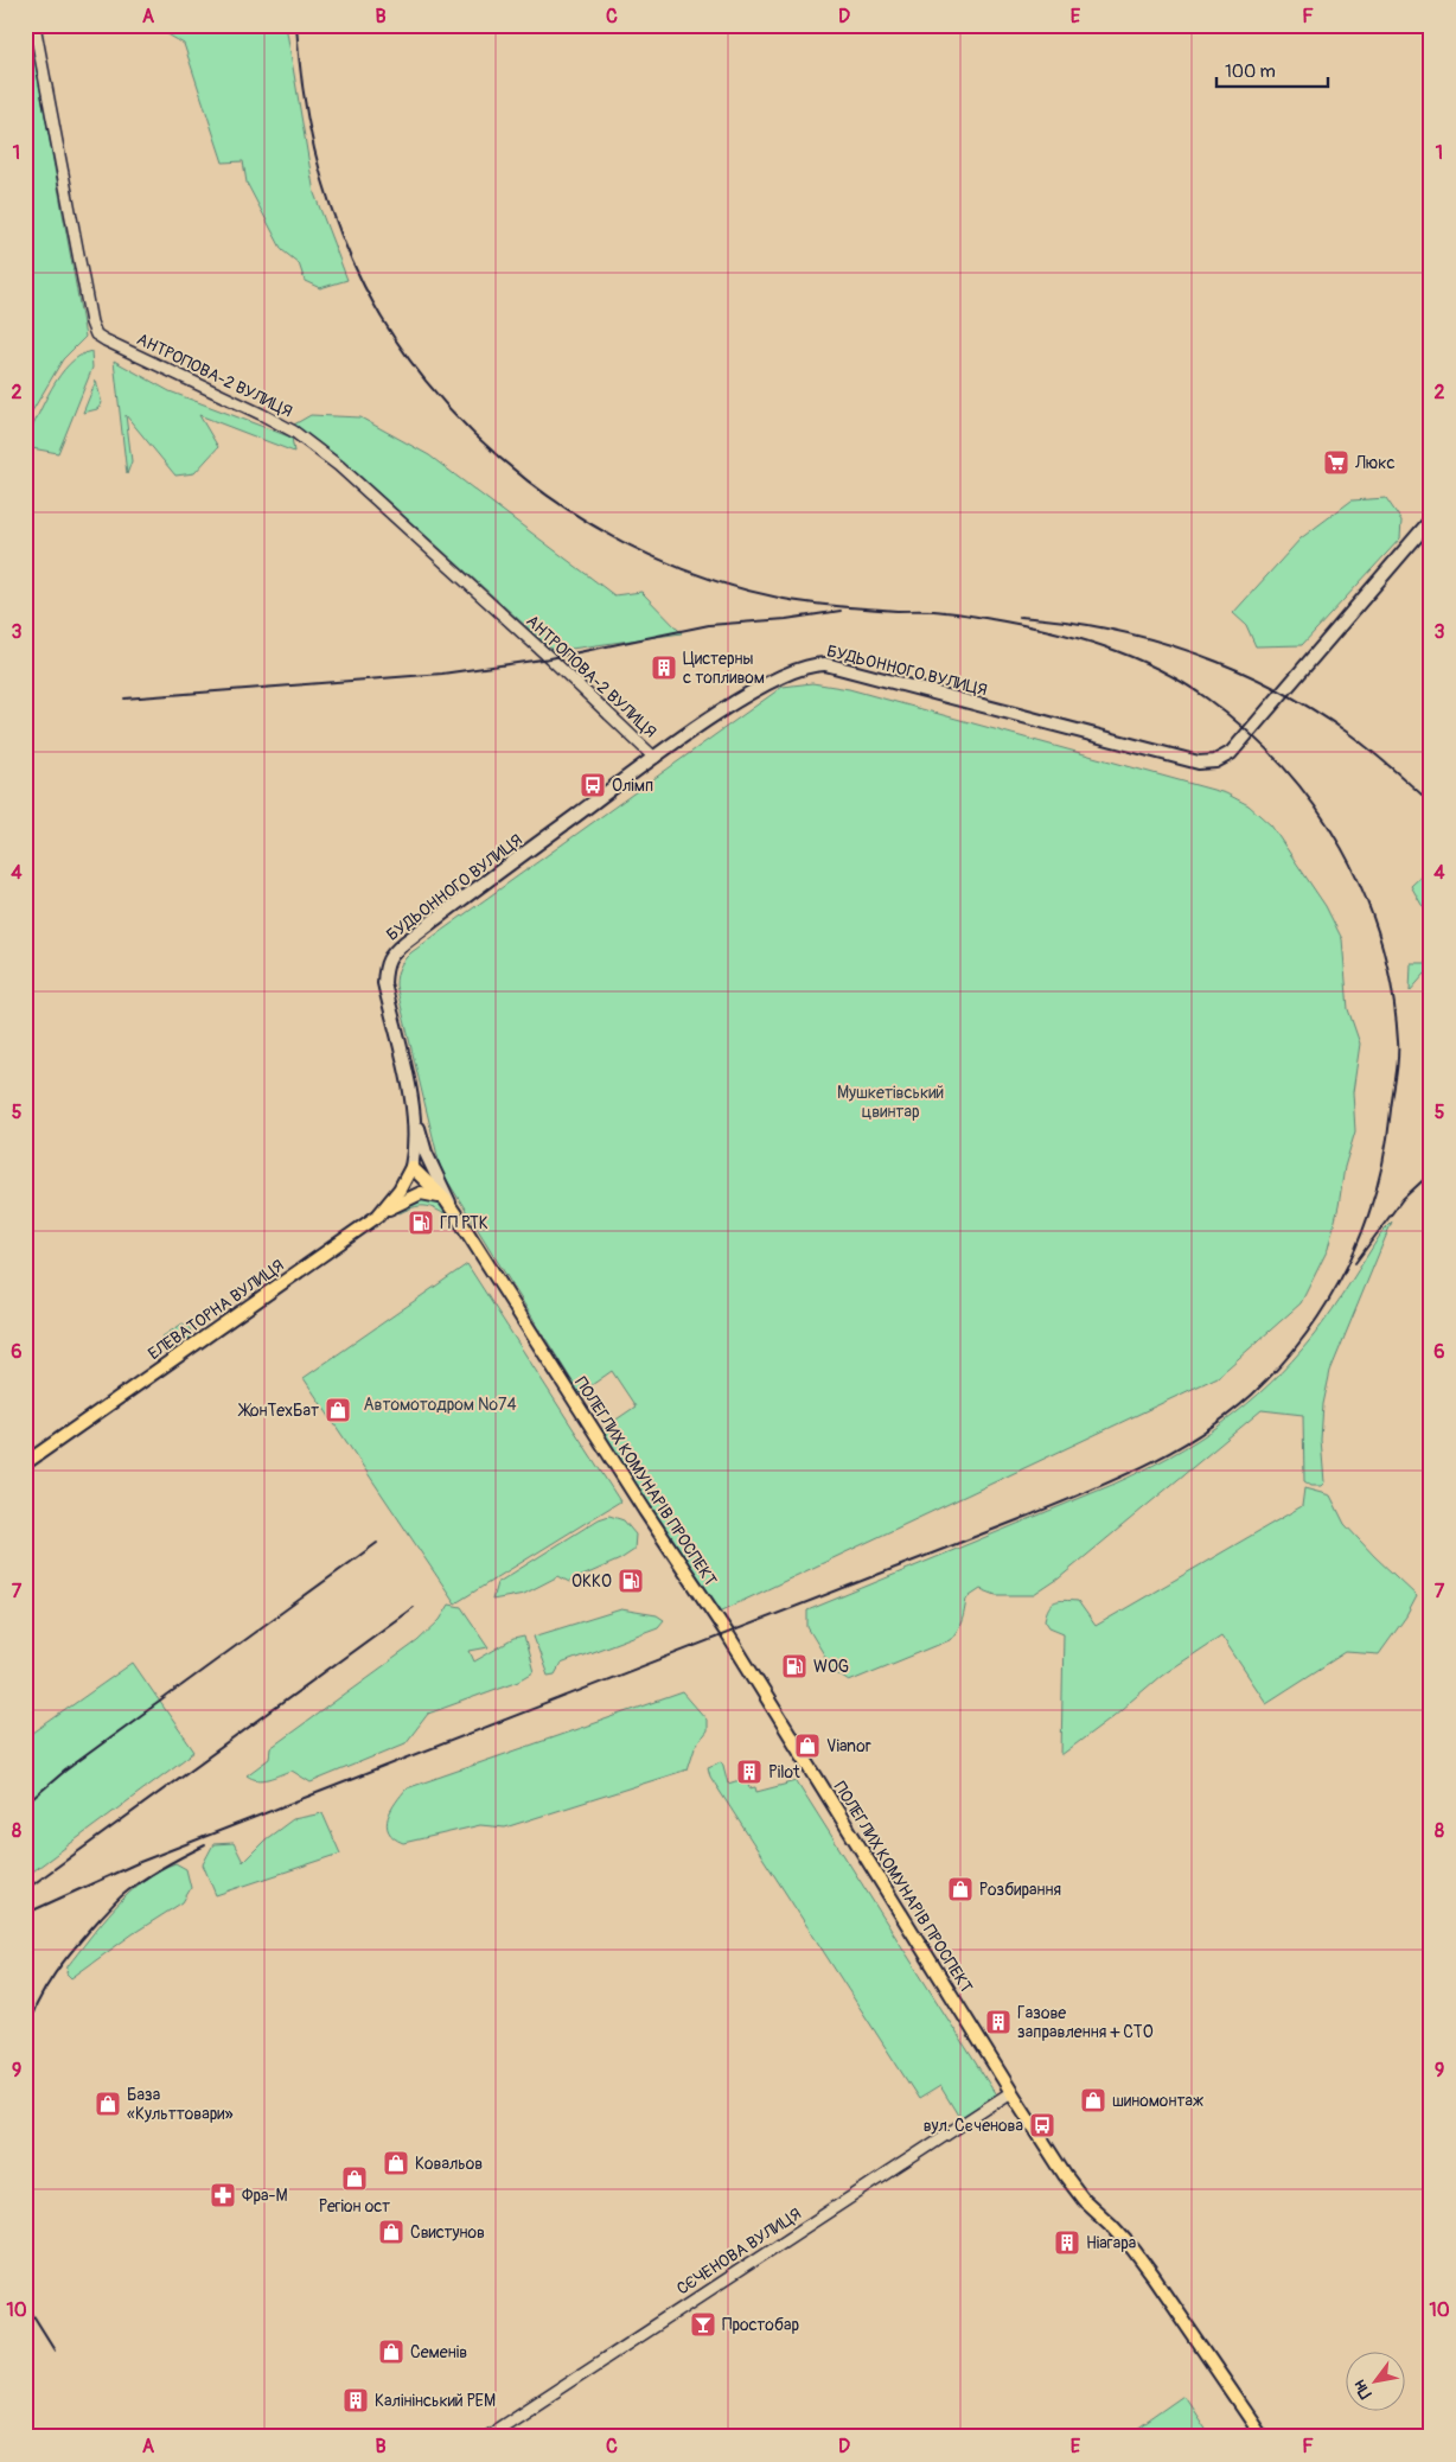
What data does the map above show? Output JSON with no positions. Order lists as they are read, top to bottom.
{
  "streets": {
    "main road": ["БУДЬОННОГО ВУЛИЦЯ", "ЕЛЕВАТОРНА ВУЛИЦЯ", "ПОЛЕГЛИХ КОМУНАРІВ ПРОСПЕКТ"],
    "street": ["АНТРОПОВА-2 ВУЛИЦЯ", "СЄЧЕНОВА ВУЛИЦЯ"]
  },
  "crossings": [
    ["АНТРОПОВА-2 ВУЛИЦЯ", "БУДЬОННОГО ВУЛИЦЯ"],
    ["БУДЬОННОГО ВУЛИЦЯ", "ЕЛЕВАТОРНА ВУЛИЦЯ"],
    ["БУДЬОННОГО ВУЛИЦЯ", "ПОЛЕГЛИХ КОМУНАРІВ ПРОСПЕКТ"],
    ["ЕЛЕВАТОРНА ВУЛИЦЯ", "ПОЛЕГЛИХ КОМУНАРІВ ПРОСПЕКТ"],
    ["ПОЛЕГЛИХ КОМУНАРІВ ПРОСПЕКТ", "СЄЧЕНОВА ВУЛИЦЯ"]
  ],
  "parks": ["Мушкетівський цвинтар", "Автомотодром №74"],
  "places": {
    "supermarket": ["Люкс"],
    "building": [
      "Цистерны с топливом",
      "Pilot",
      "Газове заправлення + СТО",
      "Ніагара",
      "Калінінський РЕМ"
    ],
    "bus stop": ["Олімп", "вул. Сєченова"],
    "fuel station": ["ГП РТК", "ОККО", "WOG"],
    "shop": [
      "ЖонТехБат",
      "Vianor",
      "Розбирання",
      "шиномонтаж",
      "База «Культтовари»",
      "Ковальов",
      "Регіон ост",
      "Свистунов",
      "Семенів"
    ],
    "pharmacy": ["Фра-М"],
    "bar": ["Простобар"]
  },
  "scale_bar": "100 m",
  "north": "bottom left",
  "grid": {
    "columns": [
      "A",
      "B",
      "C",
      "D",
      "E",
      "F"
    ],
    "rows": [
      "1",
      "2",
      "3",
      "4",
      "5",
      "6",
      "7",
      "8",
      "9",
      "10"
    ]
  }
}
